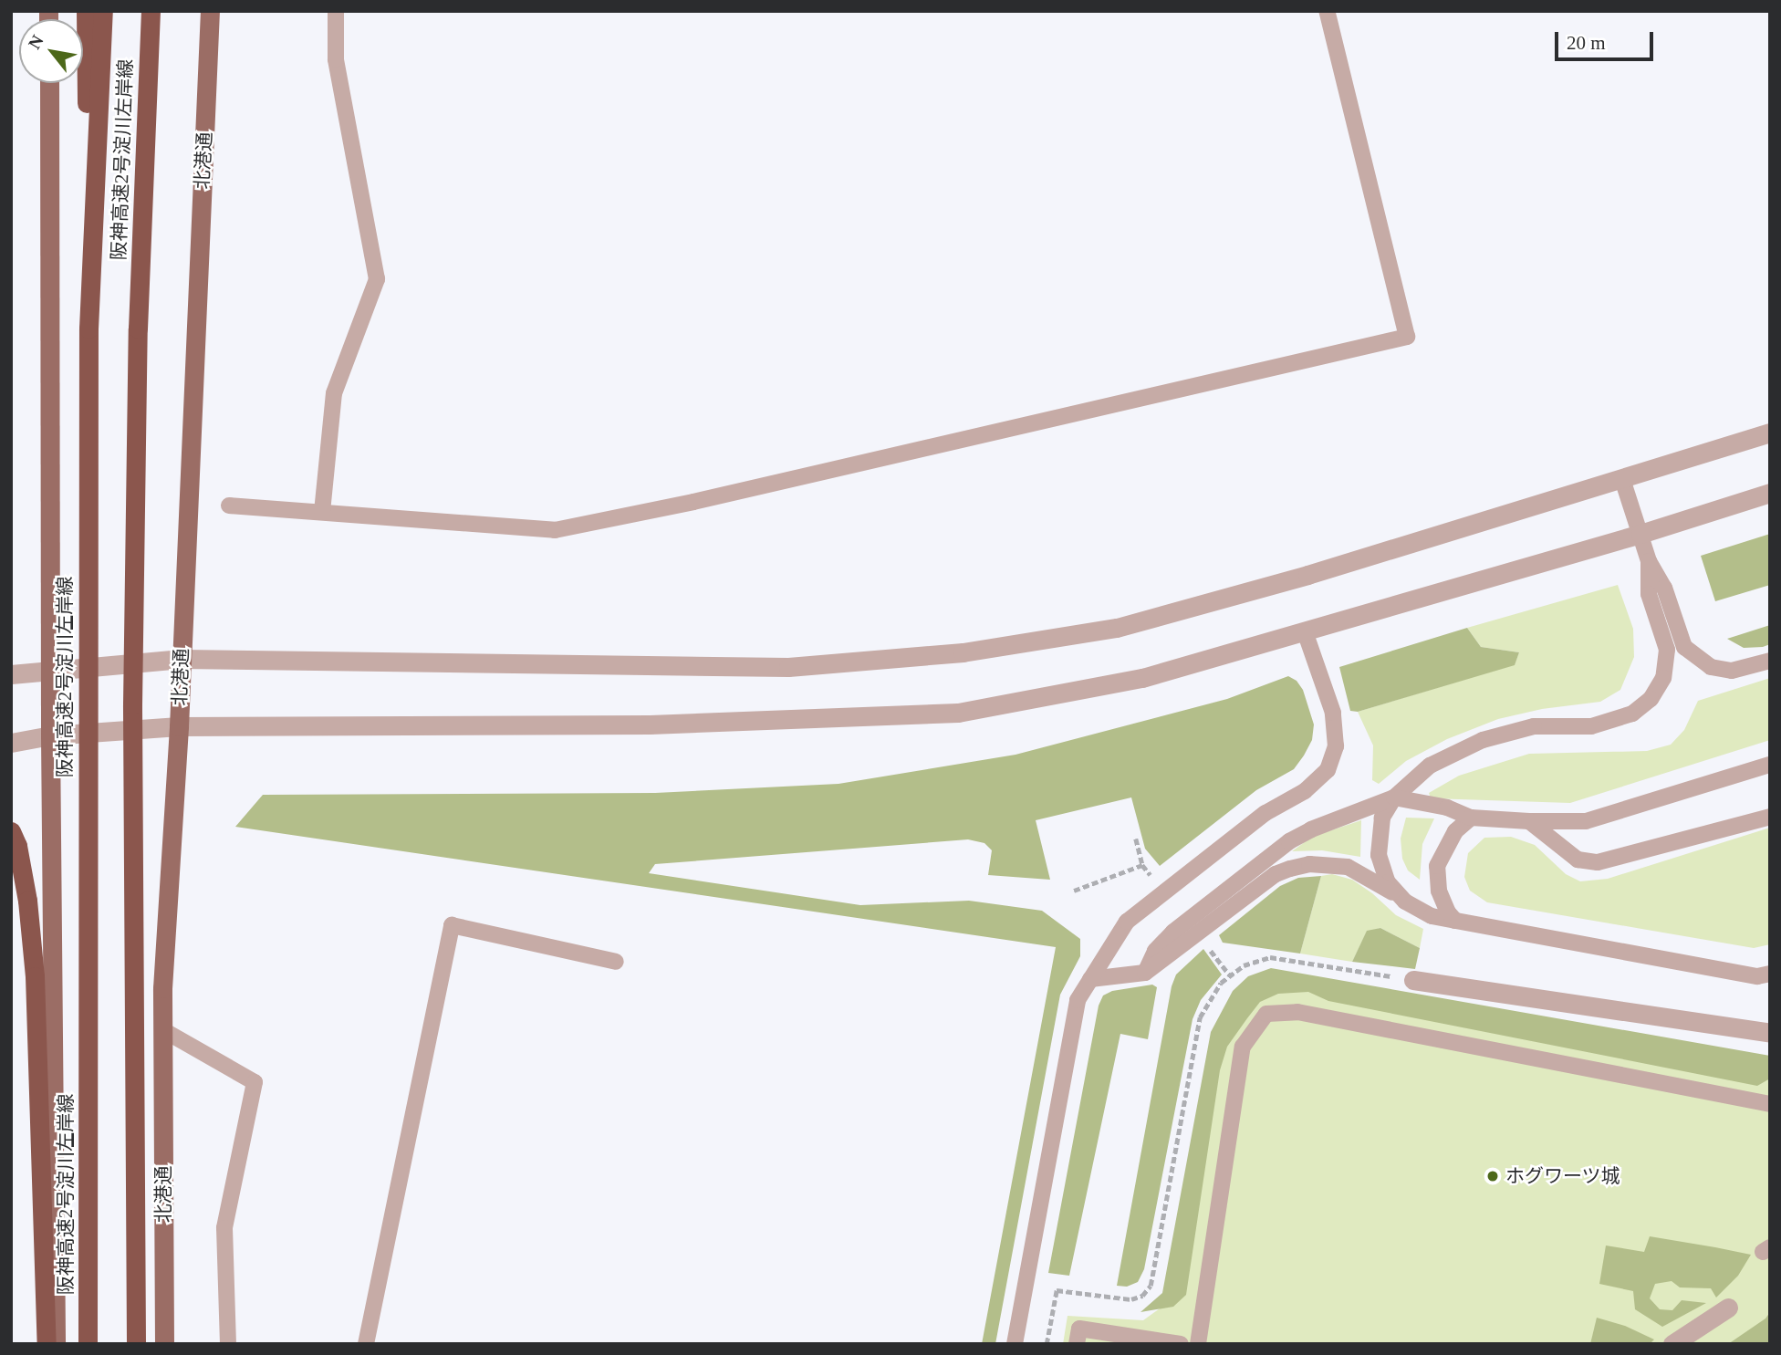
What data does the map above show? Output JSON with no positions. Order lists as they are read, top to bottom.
{
  "streets": {
    "highway": ["阪神高速2号淀川左岸線"],
    "main road": ["北港通"]
  },
  "places": ["ホグワーツ城"],
  "scale_bar": "20 m",
  "north": "top left"
}
